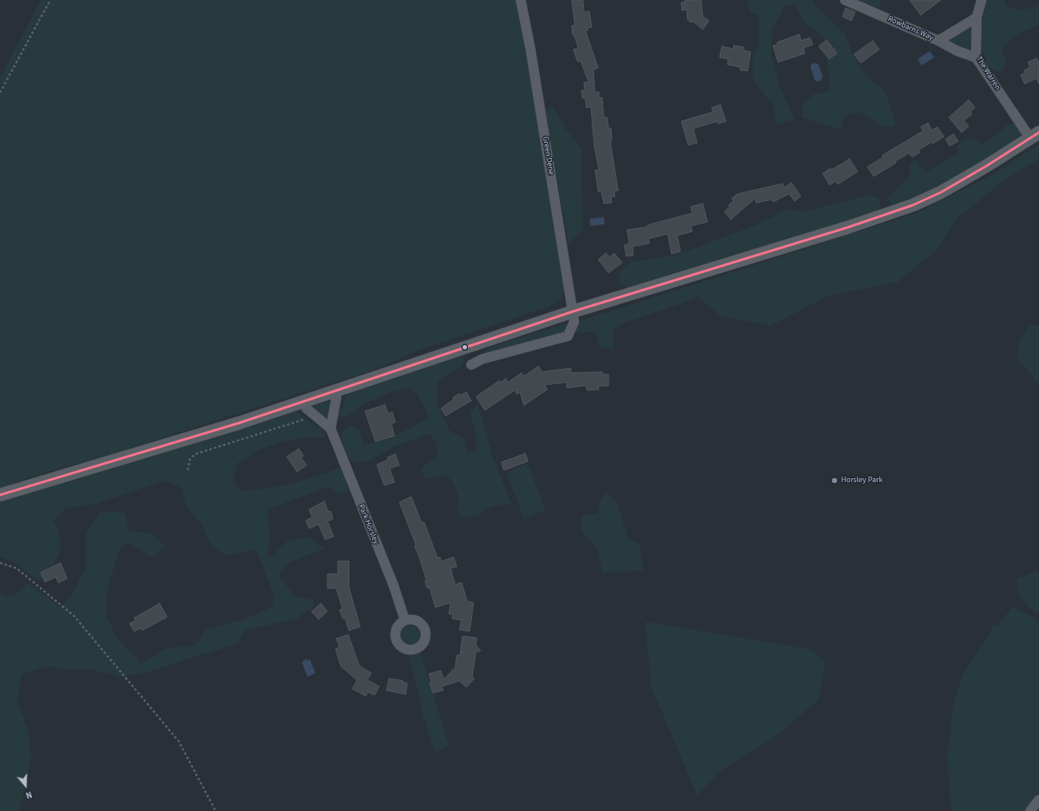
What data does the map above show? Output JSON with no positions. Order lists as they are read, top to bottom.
{
  "streets": {
    "street": [
      "Rowbarns Way",
      "The Warren",
      "Green Dene",
      "Park Horsley"
    ]
  },
  "crossings": [
    ["Rowbarns Way", "The Warren"]
  ],
  "places": ["Horsley Park"],
  "north": "bottom"
}
